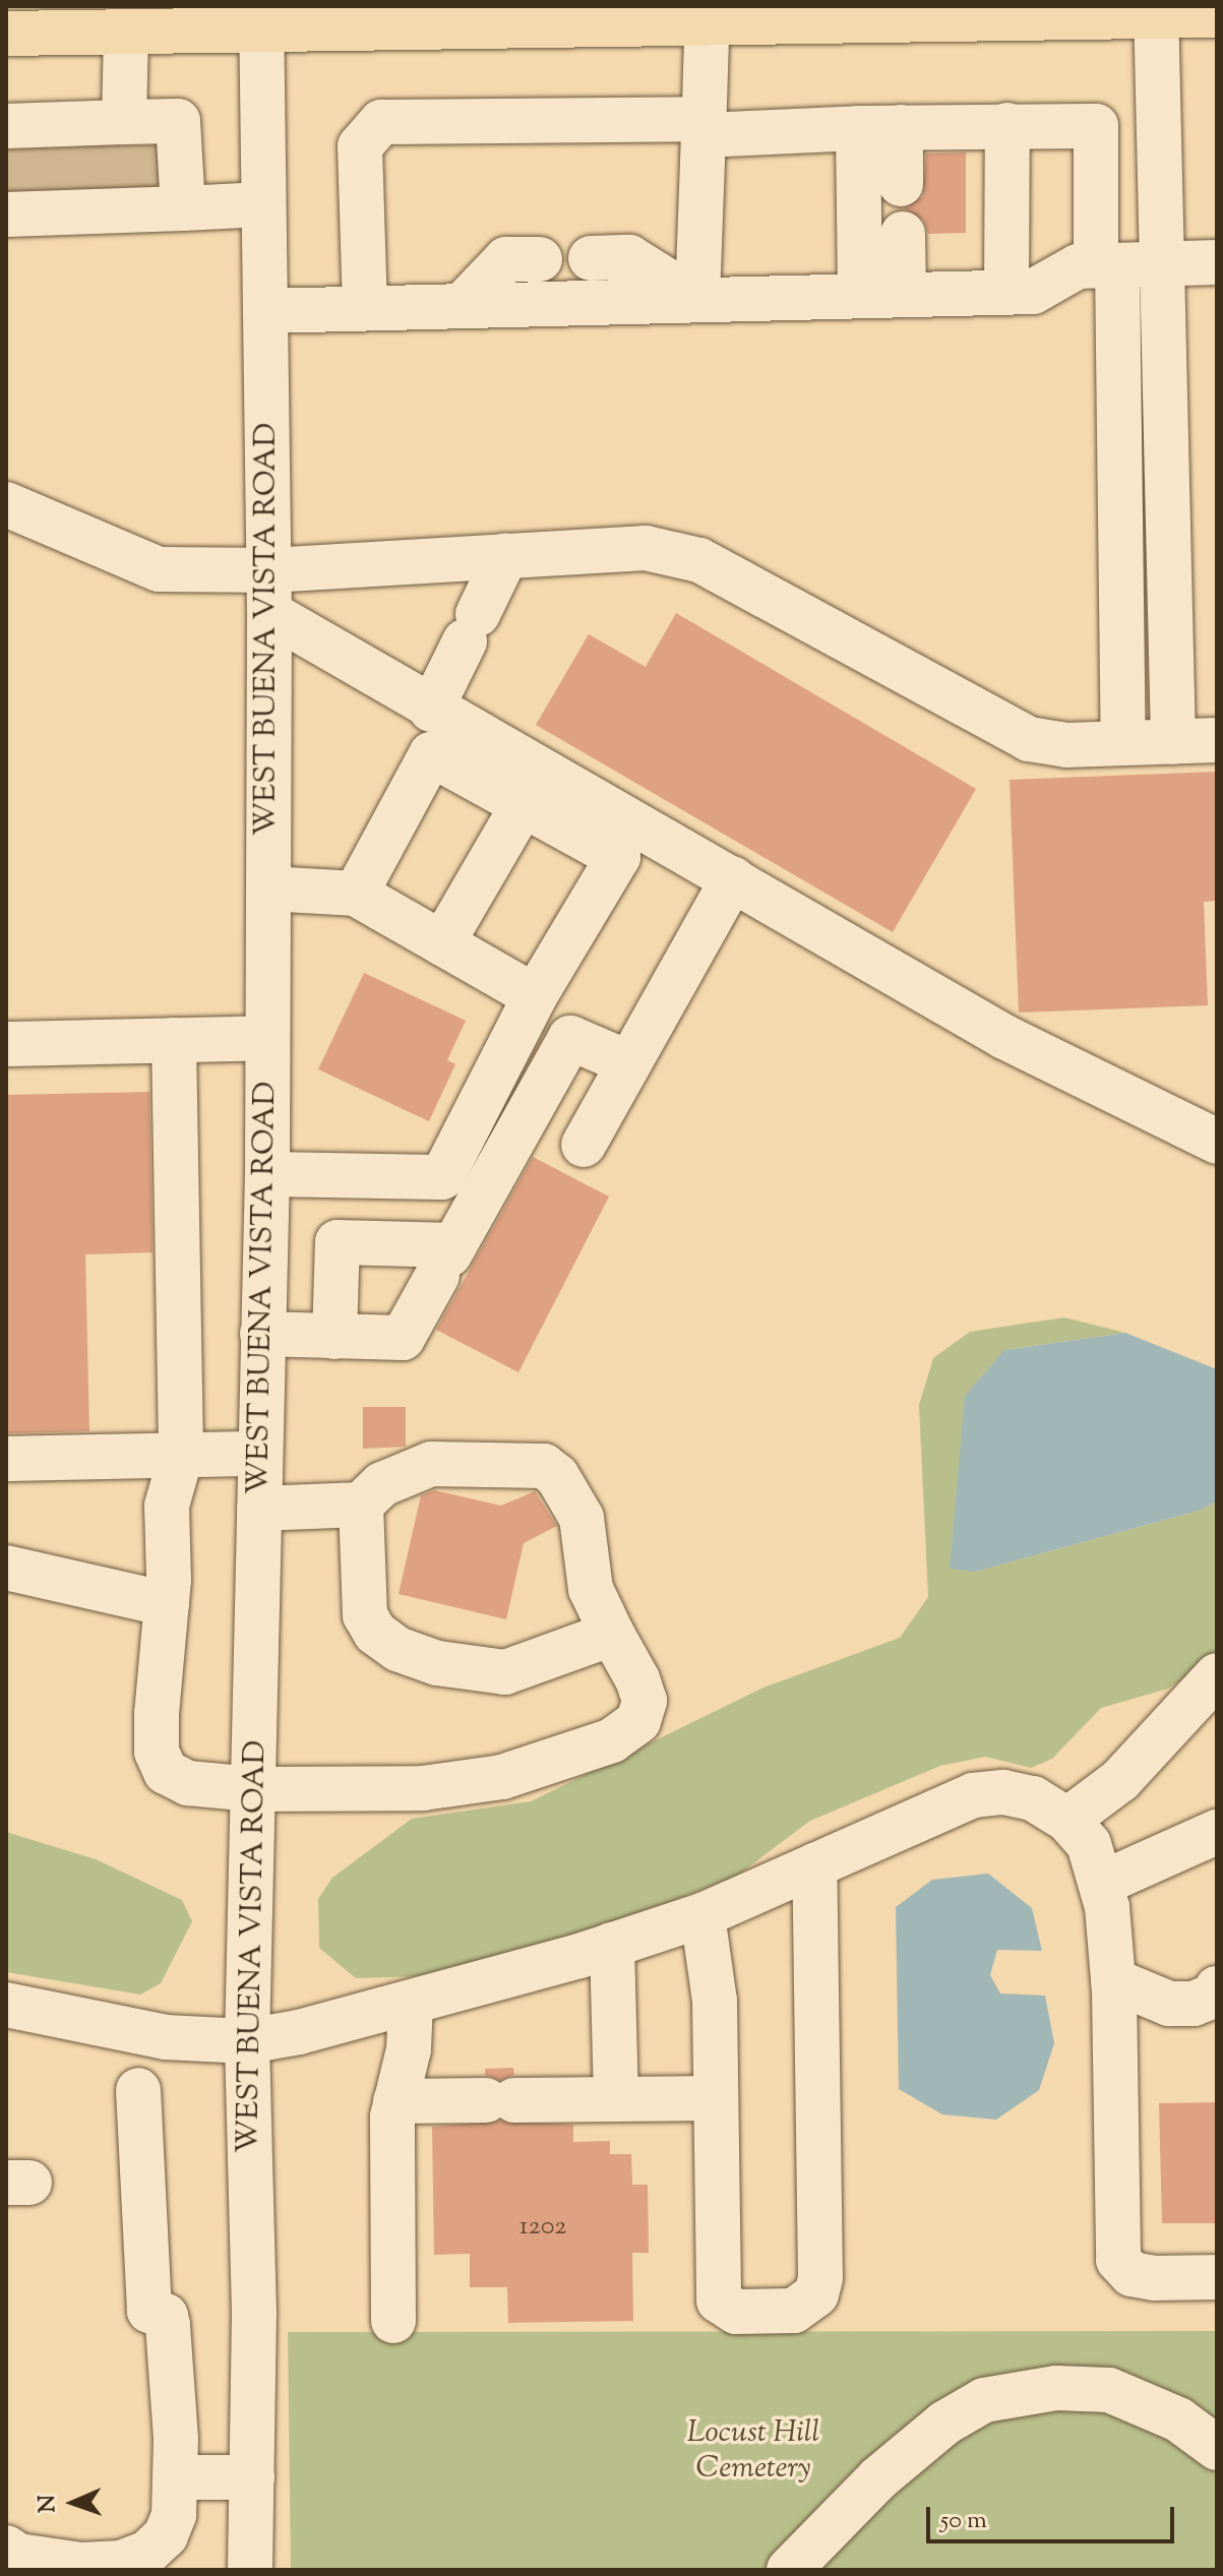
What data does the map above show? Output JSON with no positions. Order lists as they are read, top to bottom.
{
  "streets": {
    "street": ["WEST BUENA VISTA ROAD"]
  },
  "parks": ["Locust Hill Cemetery"],
  "house_numbers": ["1202"],
  "scale_bar": "50 m",
  "north": "left"
}
